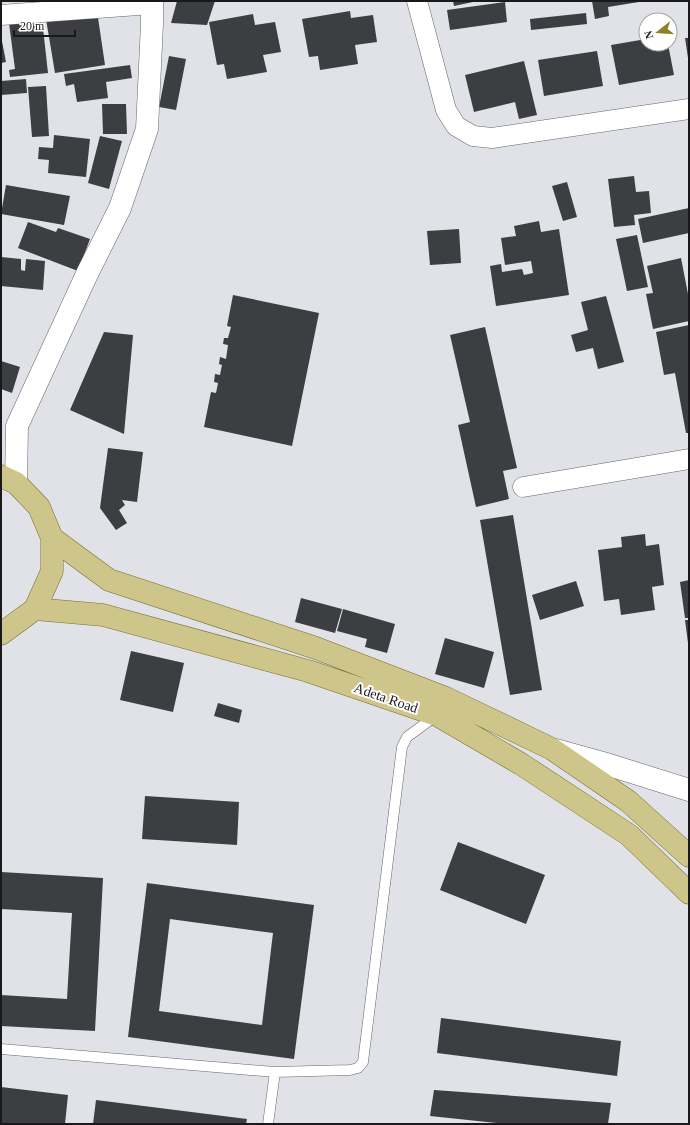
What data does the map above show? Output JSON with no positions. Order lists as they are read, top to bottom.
{
  "streets": {
    "main road": ["Adeta Road"]
  },
  "scale_bar": "20 m",
  "north": "left"
}
